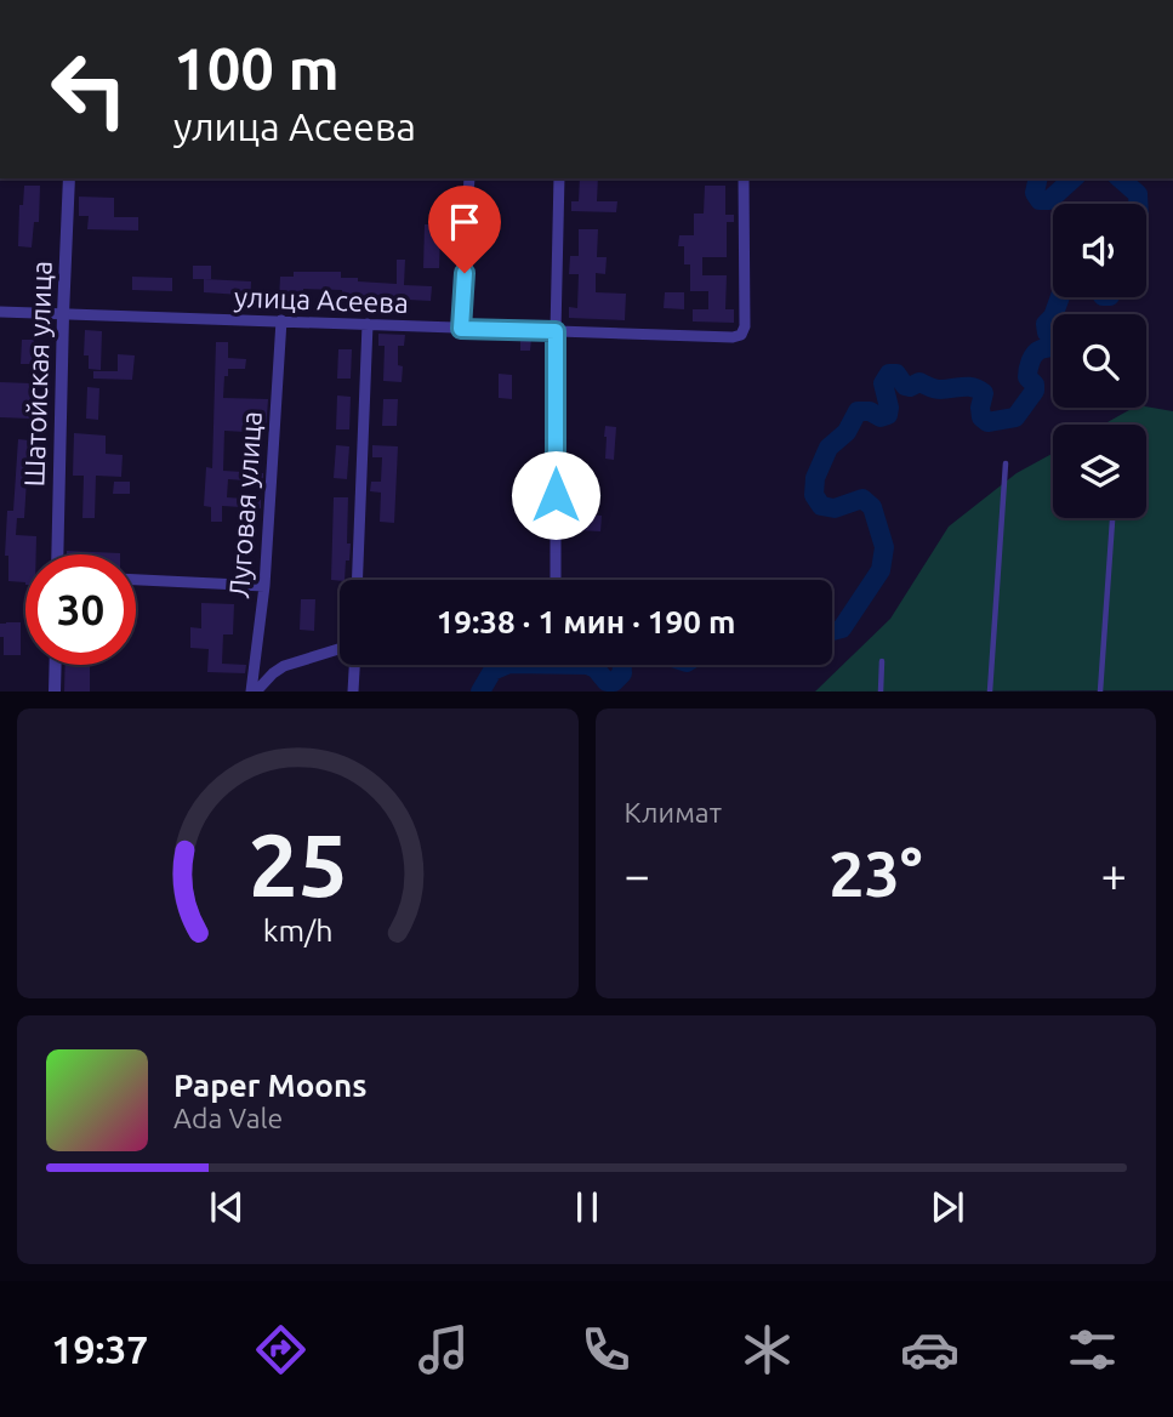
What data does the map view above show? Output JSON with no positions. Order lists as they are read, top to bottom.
{
  "streets": {
    "street": ["улица Асеева", "Шатойская улица", "Луговая улица"]
  },
  "crossings": [
    ["улица Асеева", "Шатойская улица"],
    ["улица Асеева", "Луговая улица"]
  ],
  "page": {
    "turn": ["100 m", "улица Асеева"],
    "limit": "30",
    "trip": "19:38 · 1 мин · 190 m",
    "tile": "Климат",
    "heat": ["−", "23°", "+"],
    "song": ["Paper Moons", "Ada Vale"],
    "tabs": "19:37",
    "gauge": ["25", "km/h"]
  }
}
